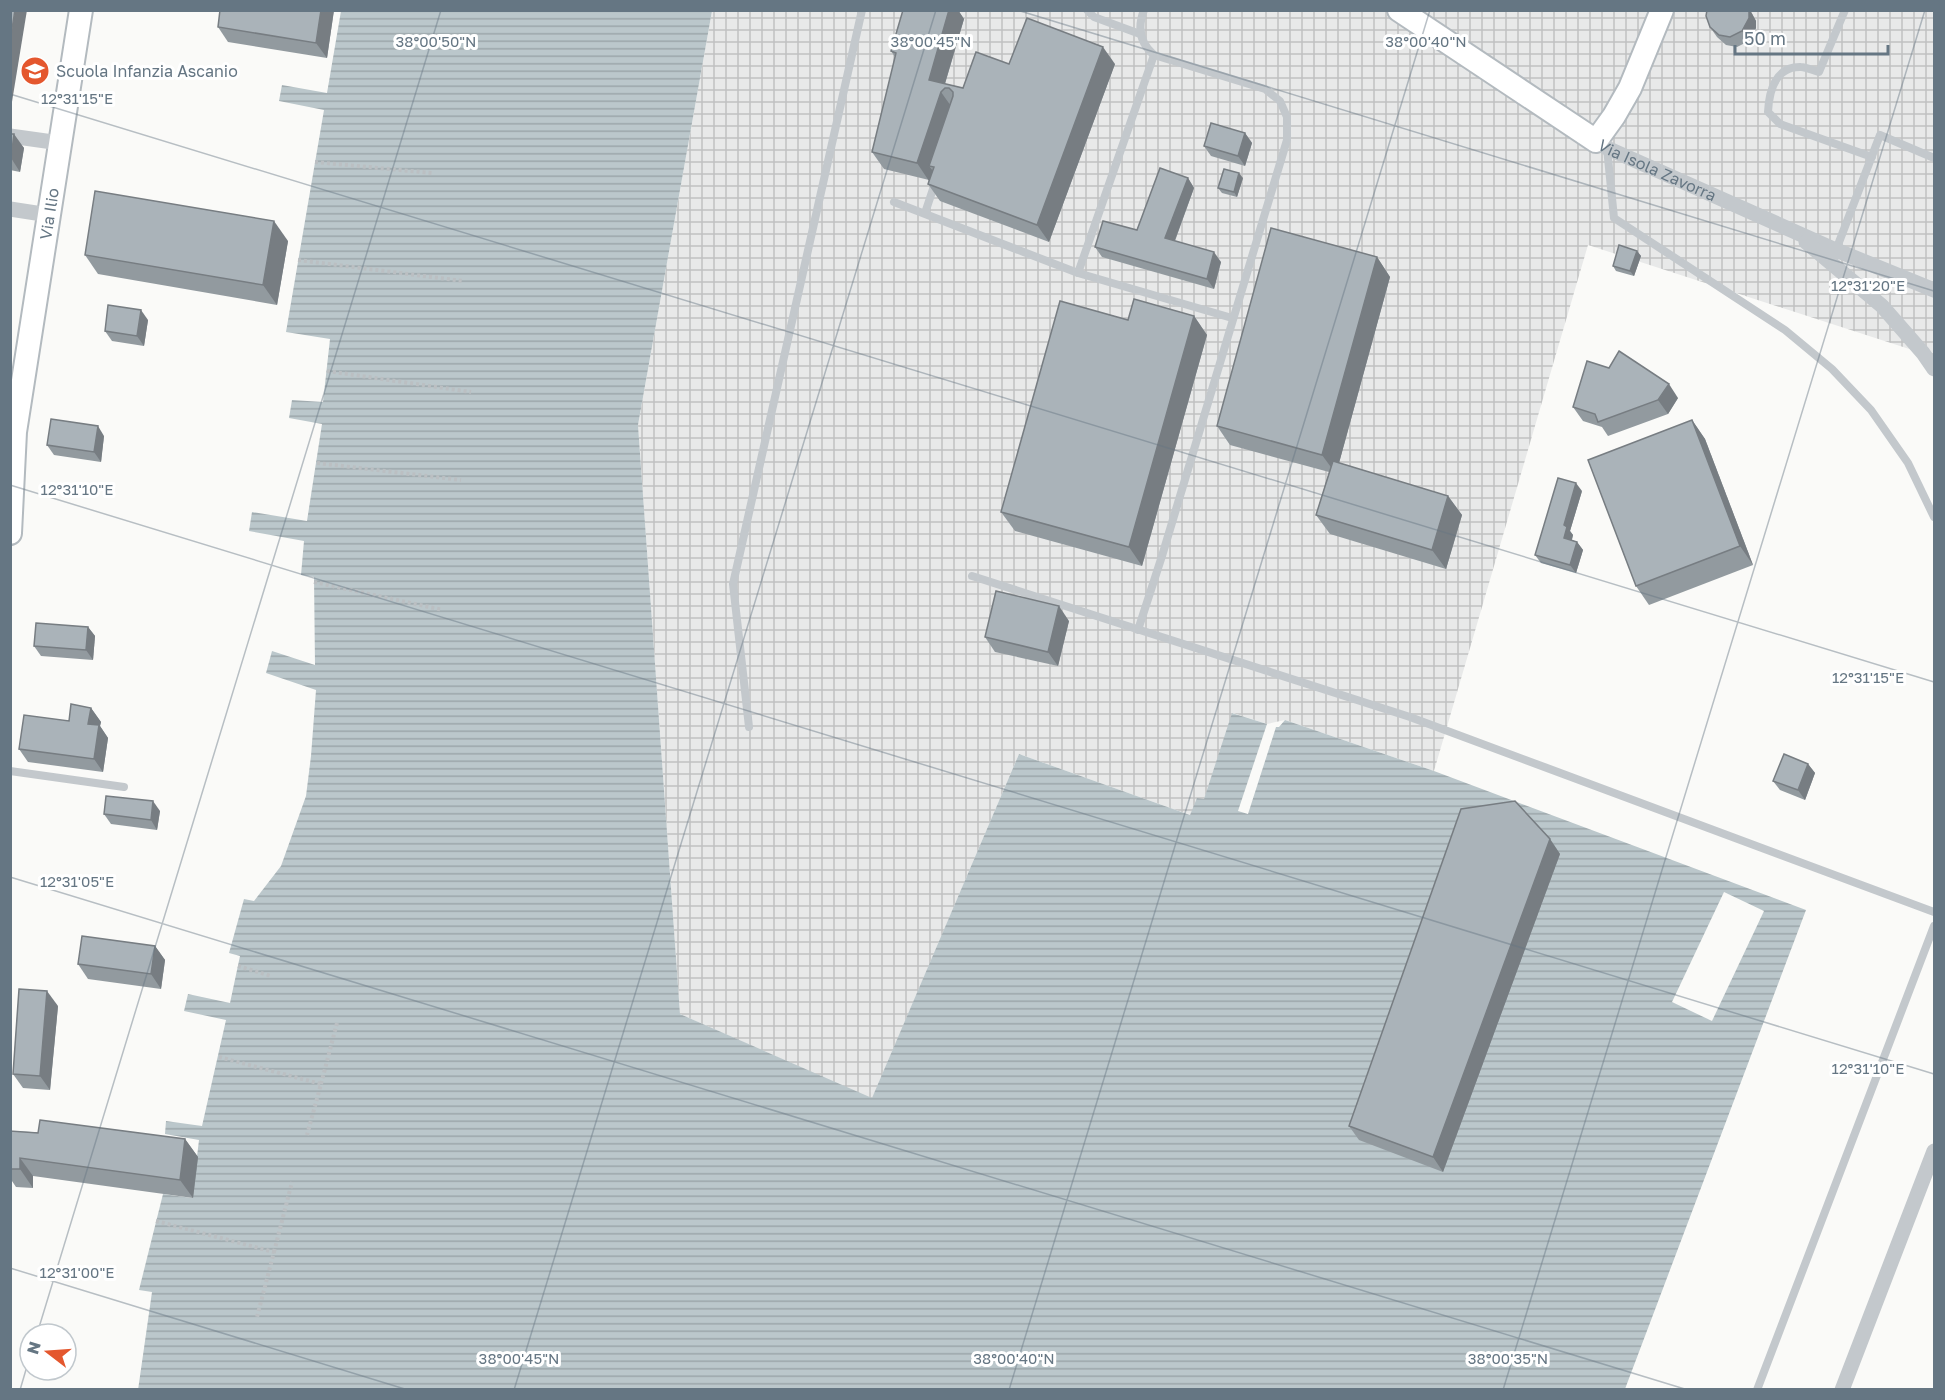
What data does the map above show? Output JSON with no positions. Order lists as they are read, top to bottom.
{
  "streets": {
    "main road": ["Via Isola Zavorra", "Via Ilio"]
  },
  "places": {
    "school or university": ["Scuola Infanzia Ascanio"]
  },
  "scale_bar": "50 m",
  "north": "left",
  "coordinates": [
    "38°00'50\"N",
    "38°00'45\"N",
    "38°00'40\"N",
    "12°31'15\"E",
    "12°31'20\"E",
    "12°31'10\"E",
    "12°31'05\"E",
    "12°31'00\"E",
    "38°00'35\"N"
  ]
}
